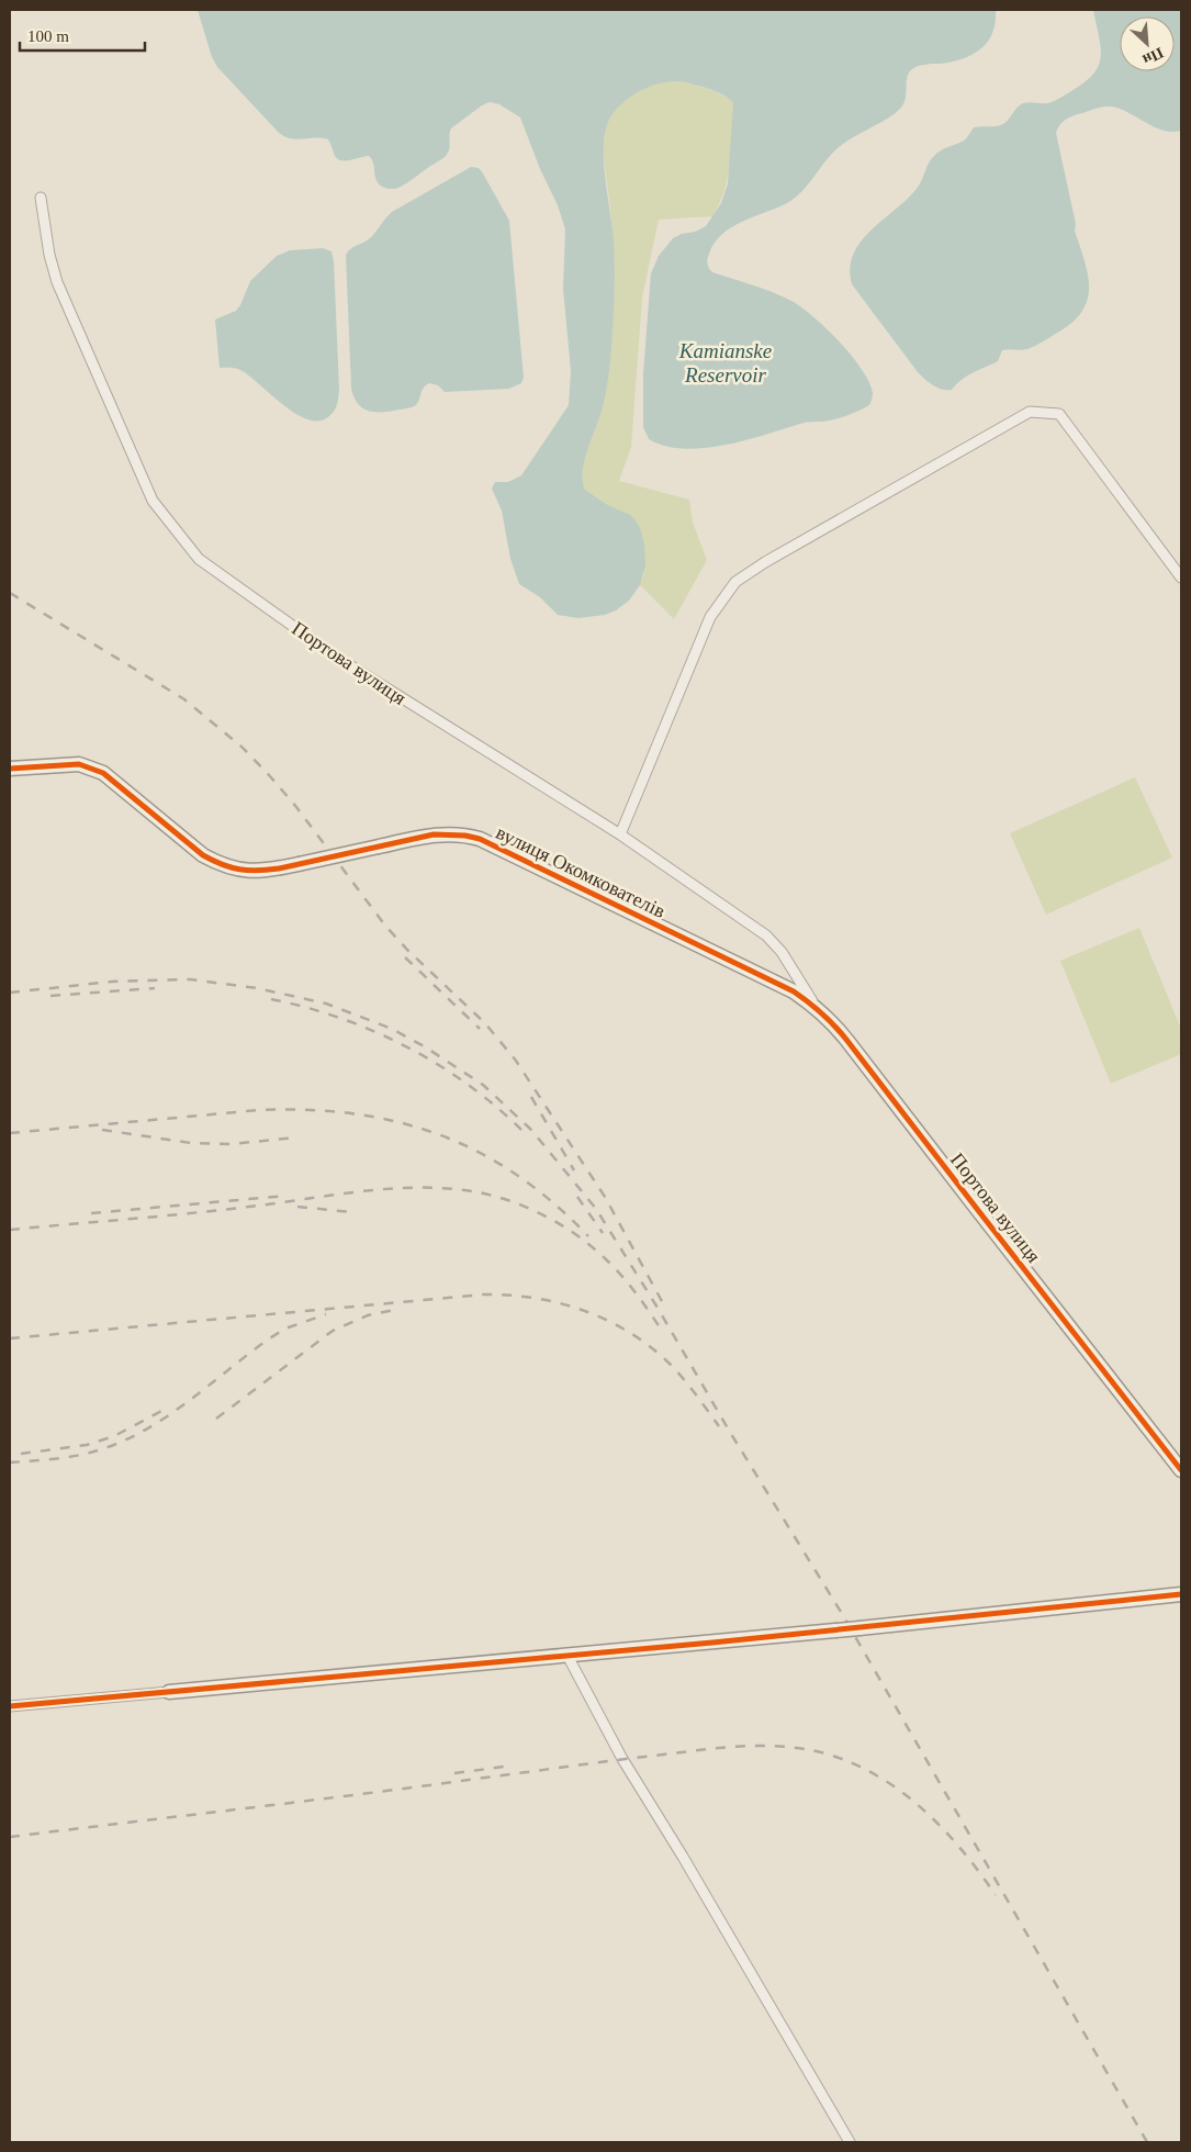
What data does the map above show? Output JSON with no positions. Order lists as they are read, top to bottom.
{
  "streets": {
    "street": ["Портова вулиця", "вулиця Окомкователів"]
  },
  "crossings": [
    ["Портова вулиця", "вулиця Окомкователів"]
  ],
  "water": ["Kamianske Reservoir"],
  "scale_bar": "100 m",
  "north": "bottom right"
}
